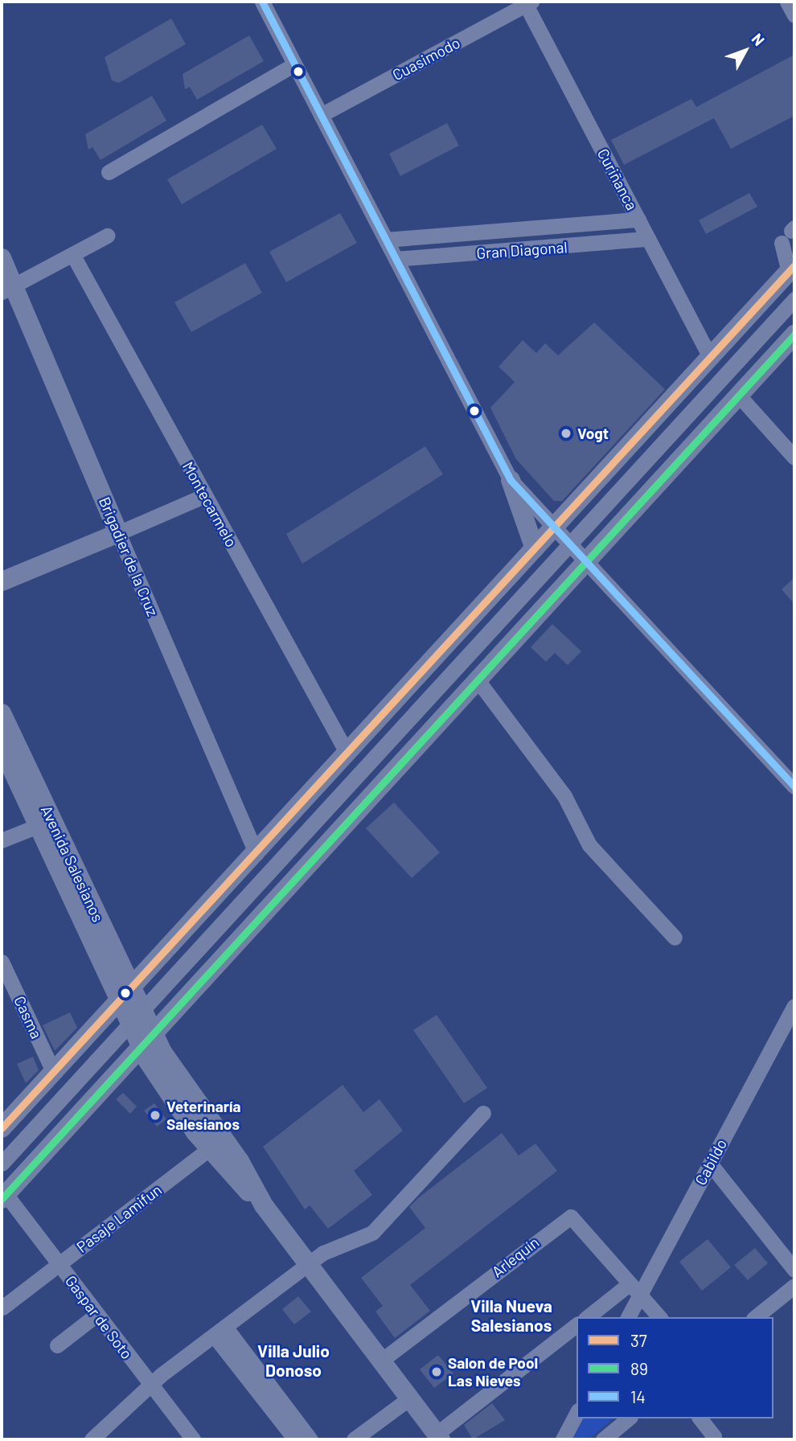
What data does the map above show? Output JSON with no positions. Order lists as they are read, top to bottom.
{
  "streets": {
    "main road": ["Brigadier de la Cruz", "Avenida Salesianos"],
    "street": [
      "Cuasimodo",
      "Curiñanca",
      "Gran Diagonal",
      "Montecarmelo",
      "Casma",
      "Cabildo",
      "Pasaje Lamifun",
      "Arlequín",
      "Gaspar de Soto"
    ]
  },
  "crossings": [
    ["Cuasimodo", "Curiñanca"],
    ["Curiñanca", "Gran Diagonal"],
    ["Cabildo", "Arlequín"],
    ["Pasaje Lamifun", "Gaspar de Soto"]
  ],
  "districts": ["Villa Nueva Salesianos", "Villa Julio Donoso"],
  "places": ["Vogt", "Veterinaría Salesianos", "Salon de Pool Las Nieves"],
  "lines": ["transit line 14", "transit line 37", "transit line 89"],
  "legend": ["37", "89", "14"],
  "north": "top right"
}
